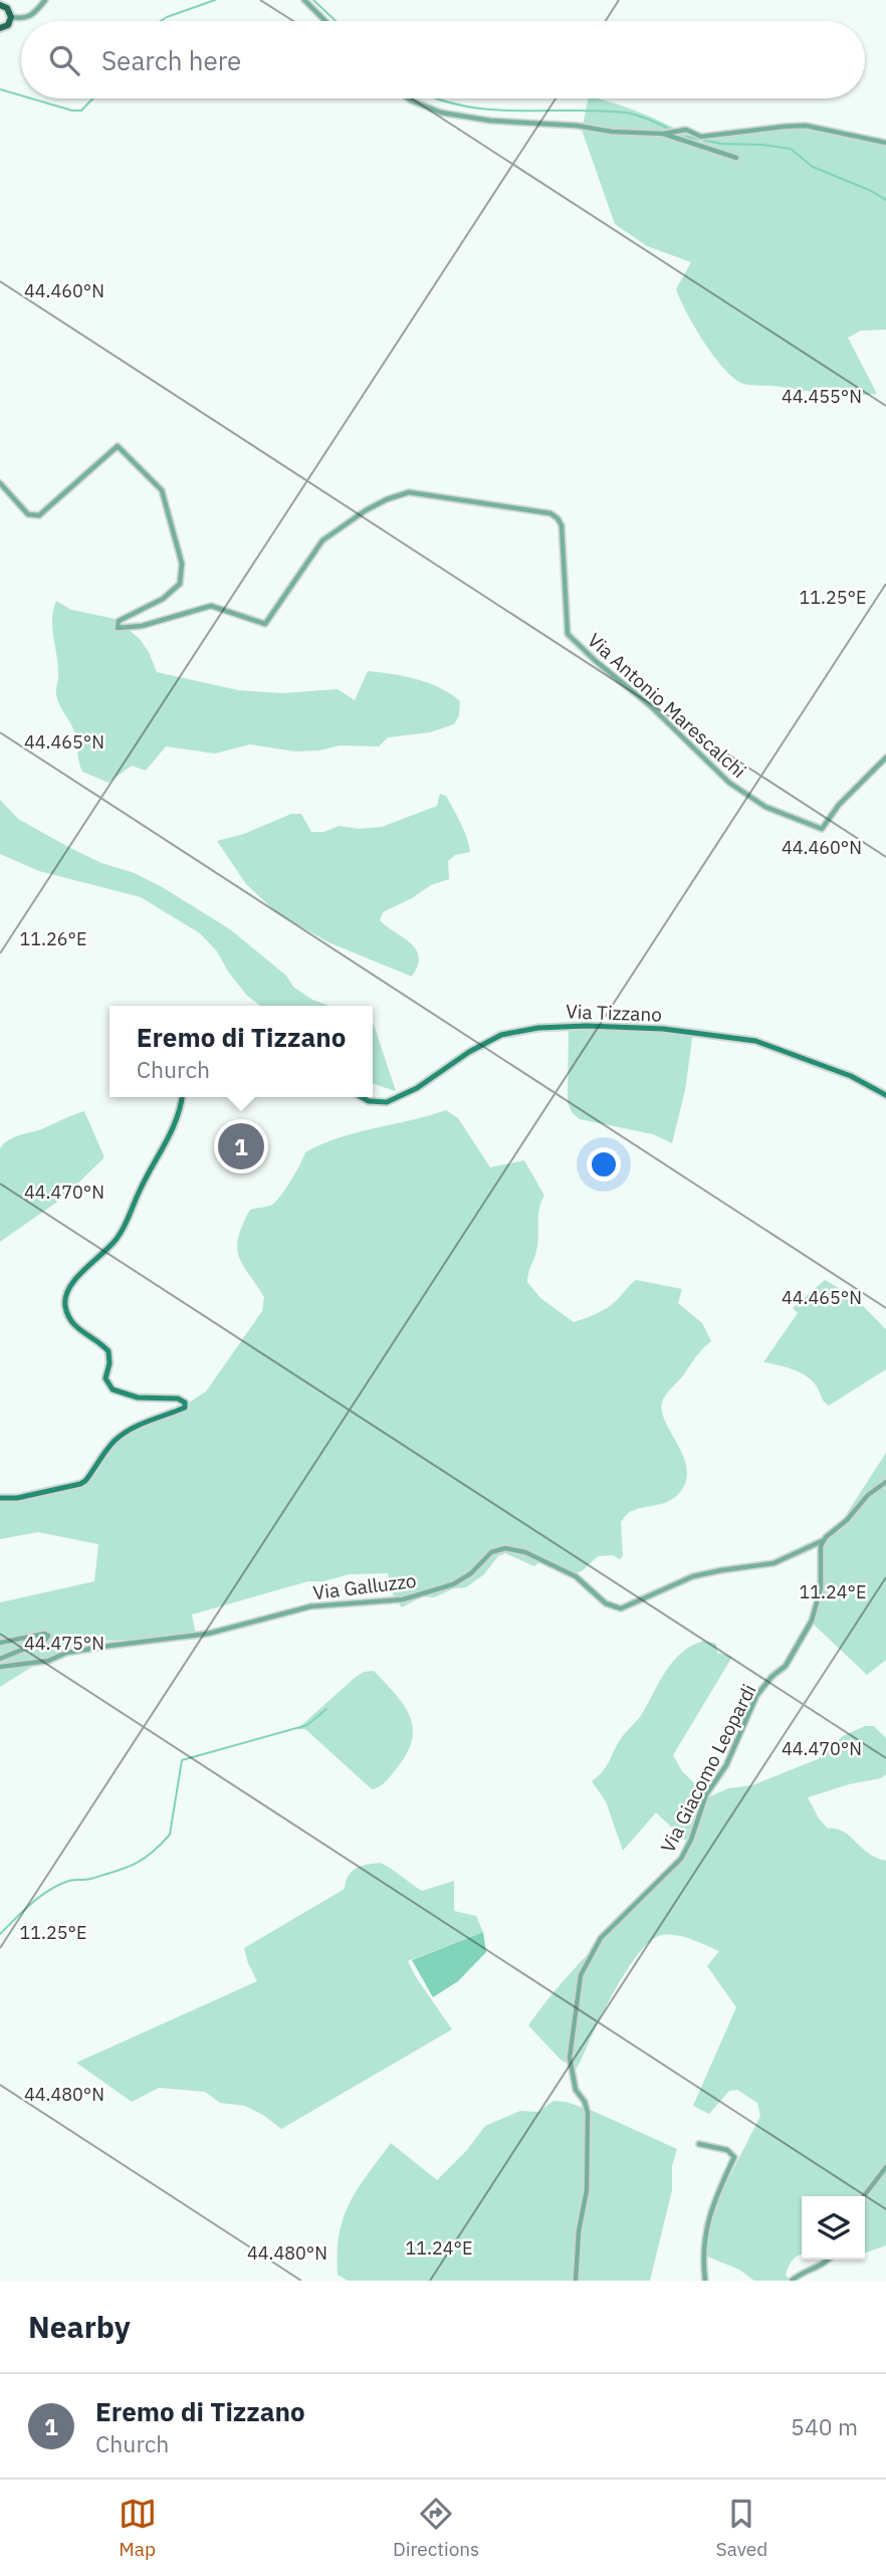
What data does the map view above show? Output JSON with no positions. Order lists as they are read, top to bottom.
{
  "streets": {
    "street": [
      "Via Antonio Marescalchi",
      "Via Tizzano",
      "Via Galluzzo",
      "Via Giacomo Leopardi"
    ]
  },
  "crossings": [
    ["Via Galluzzo", "Via Giacomo Leopardi"]
  ],
  "page": {
    "search": "Search here",
    "popup": ["Eremo di Tizzano", "Church"],
    "pins": "1",
    "heading": "Nearby",
    "list": [
      {
        "mark": "1",
        "name": "Eremo di Tizzano",
        "note": "Church",
        "value": "540 m"
      }
    ],
    "nav": ["Map", "Directions", "Saved"]
  },
  "coordinates": [
    "44.460°N",
    "44.455°N",
    "11.25°E",
    "44.465°N",
    "11.26°E",
    "44.470°N",
    "11.24°E",
    "44.475°N",
    "44.480°N"
  ]
}
